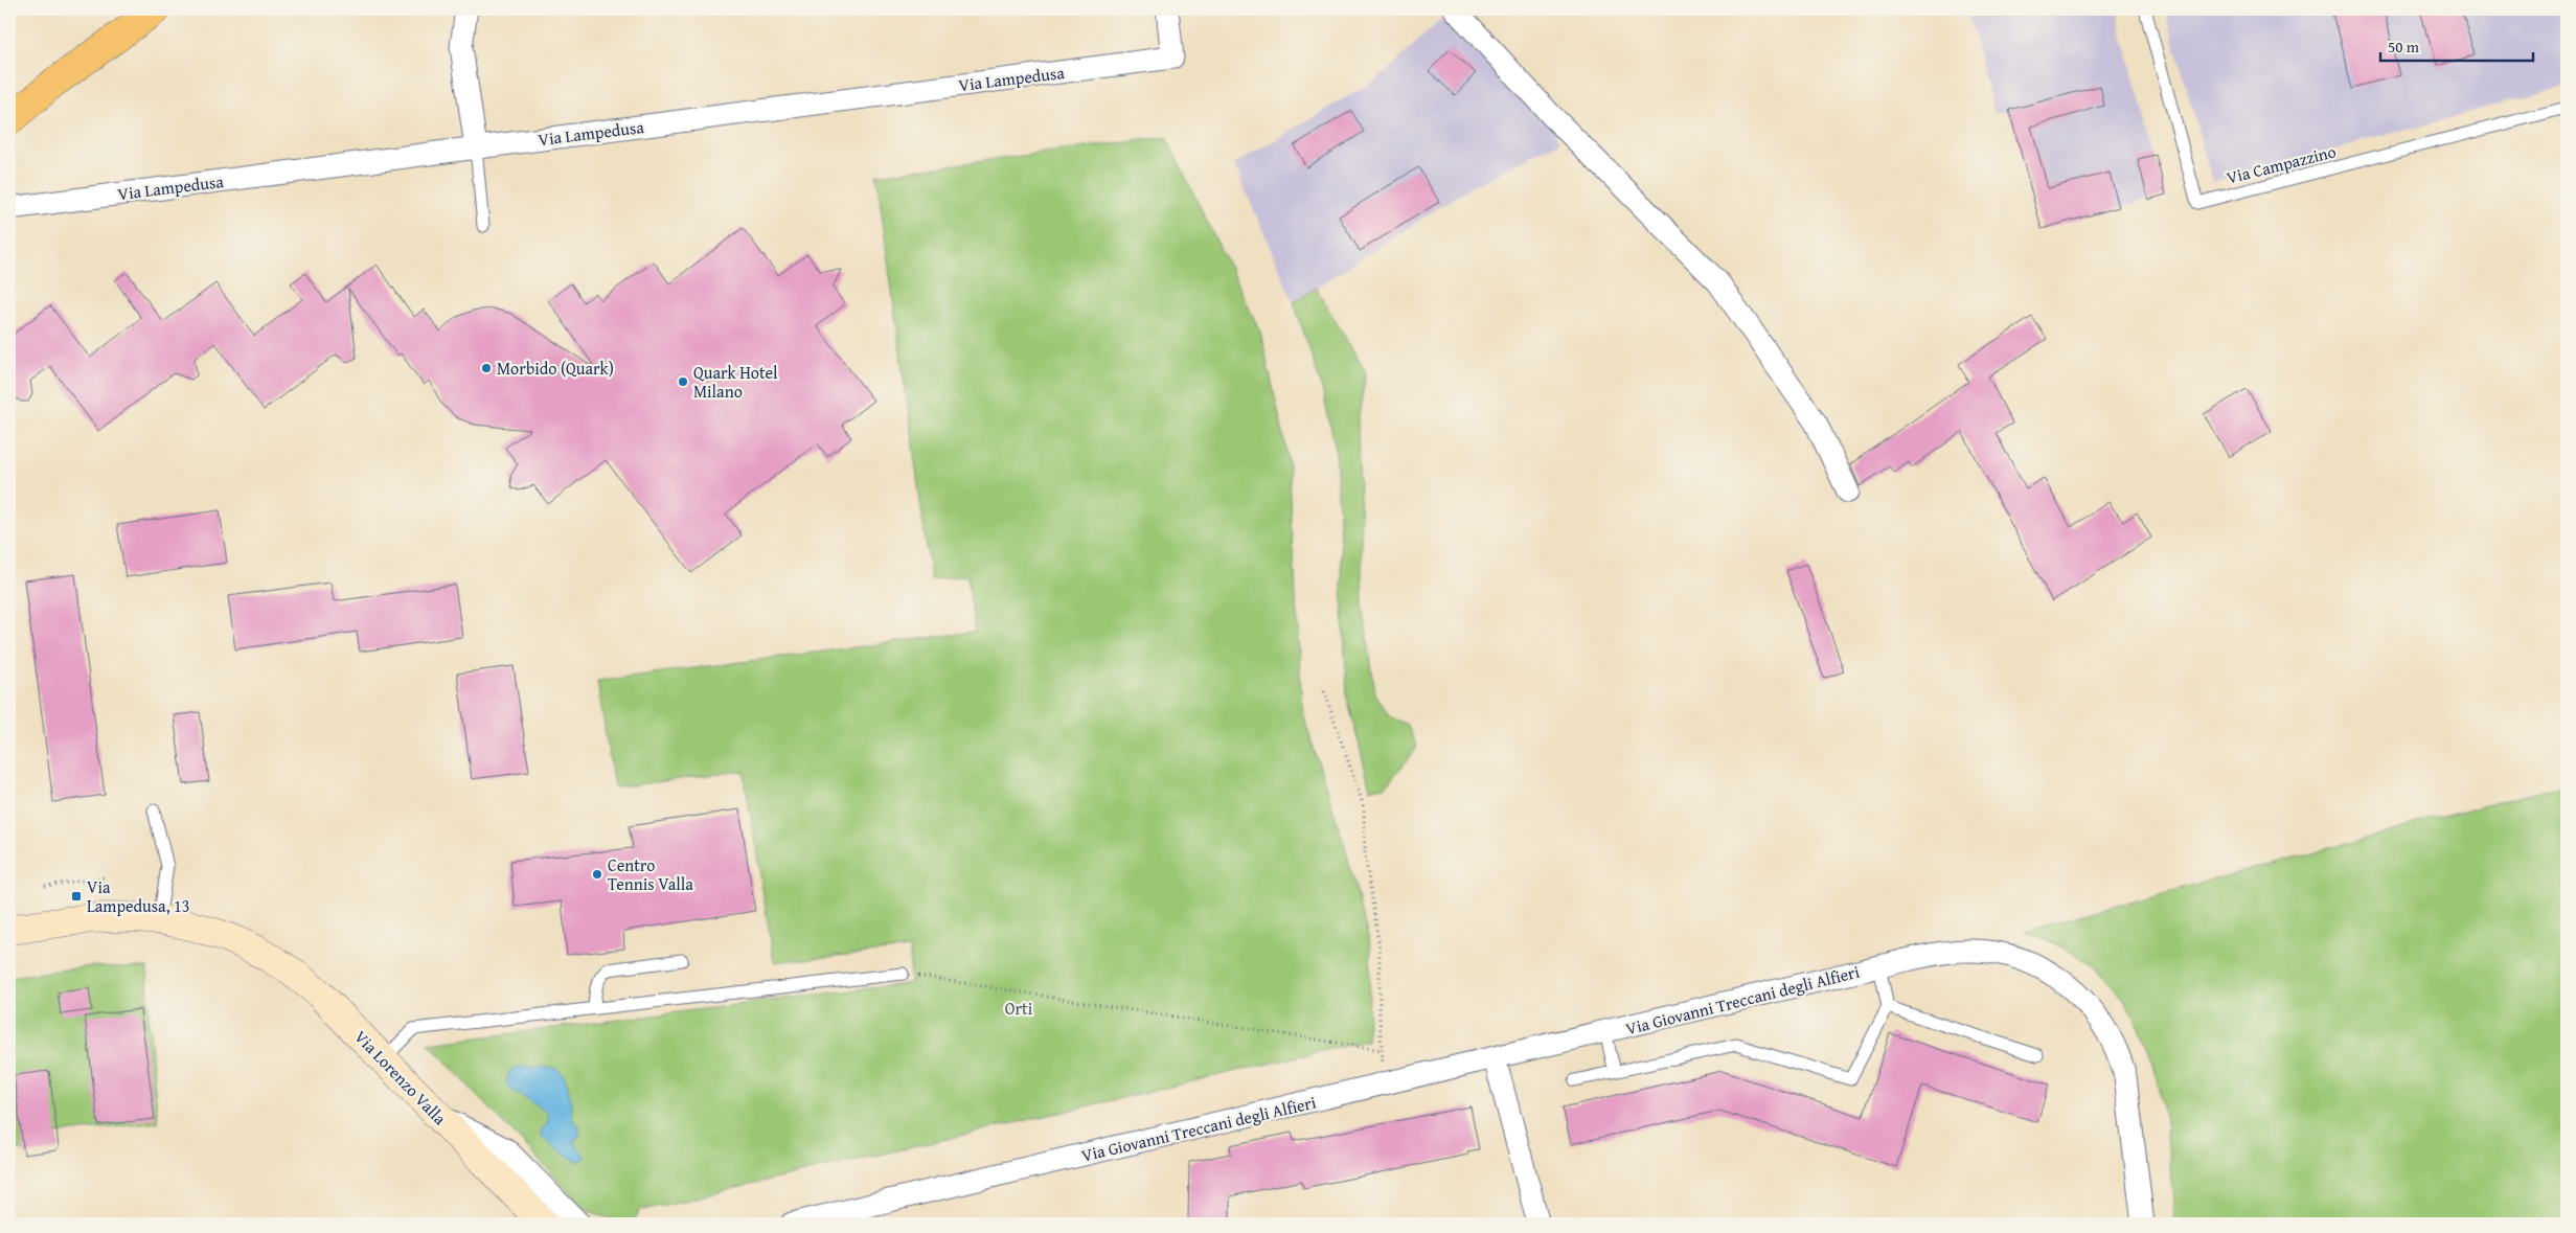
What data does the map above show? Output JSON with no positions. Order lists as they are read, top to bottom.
{
  "streets": {
    "main road": ["Via Lorenzo Valla"],
    "street": ["Via Lampedusa", "Via Giovanni Treccani degli Alfieri"],
    "lane": ["Via Campazzino"]
  },
  "parks": ["Orti"],
  "places": {
    "other": ["Morbido (Quark)", "Quark Hotel Milano", "Centro Tennis Valla"],
    "transit": ["Via Lampedusa, 13"]
  },
  "scale_bar": "50 m"
}
